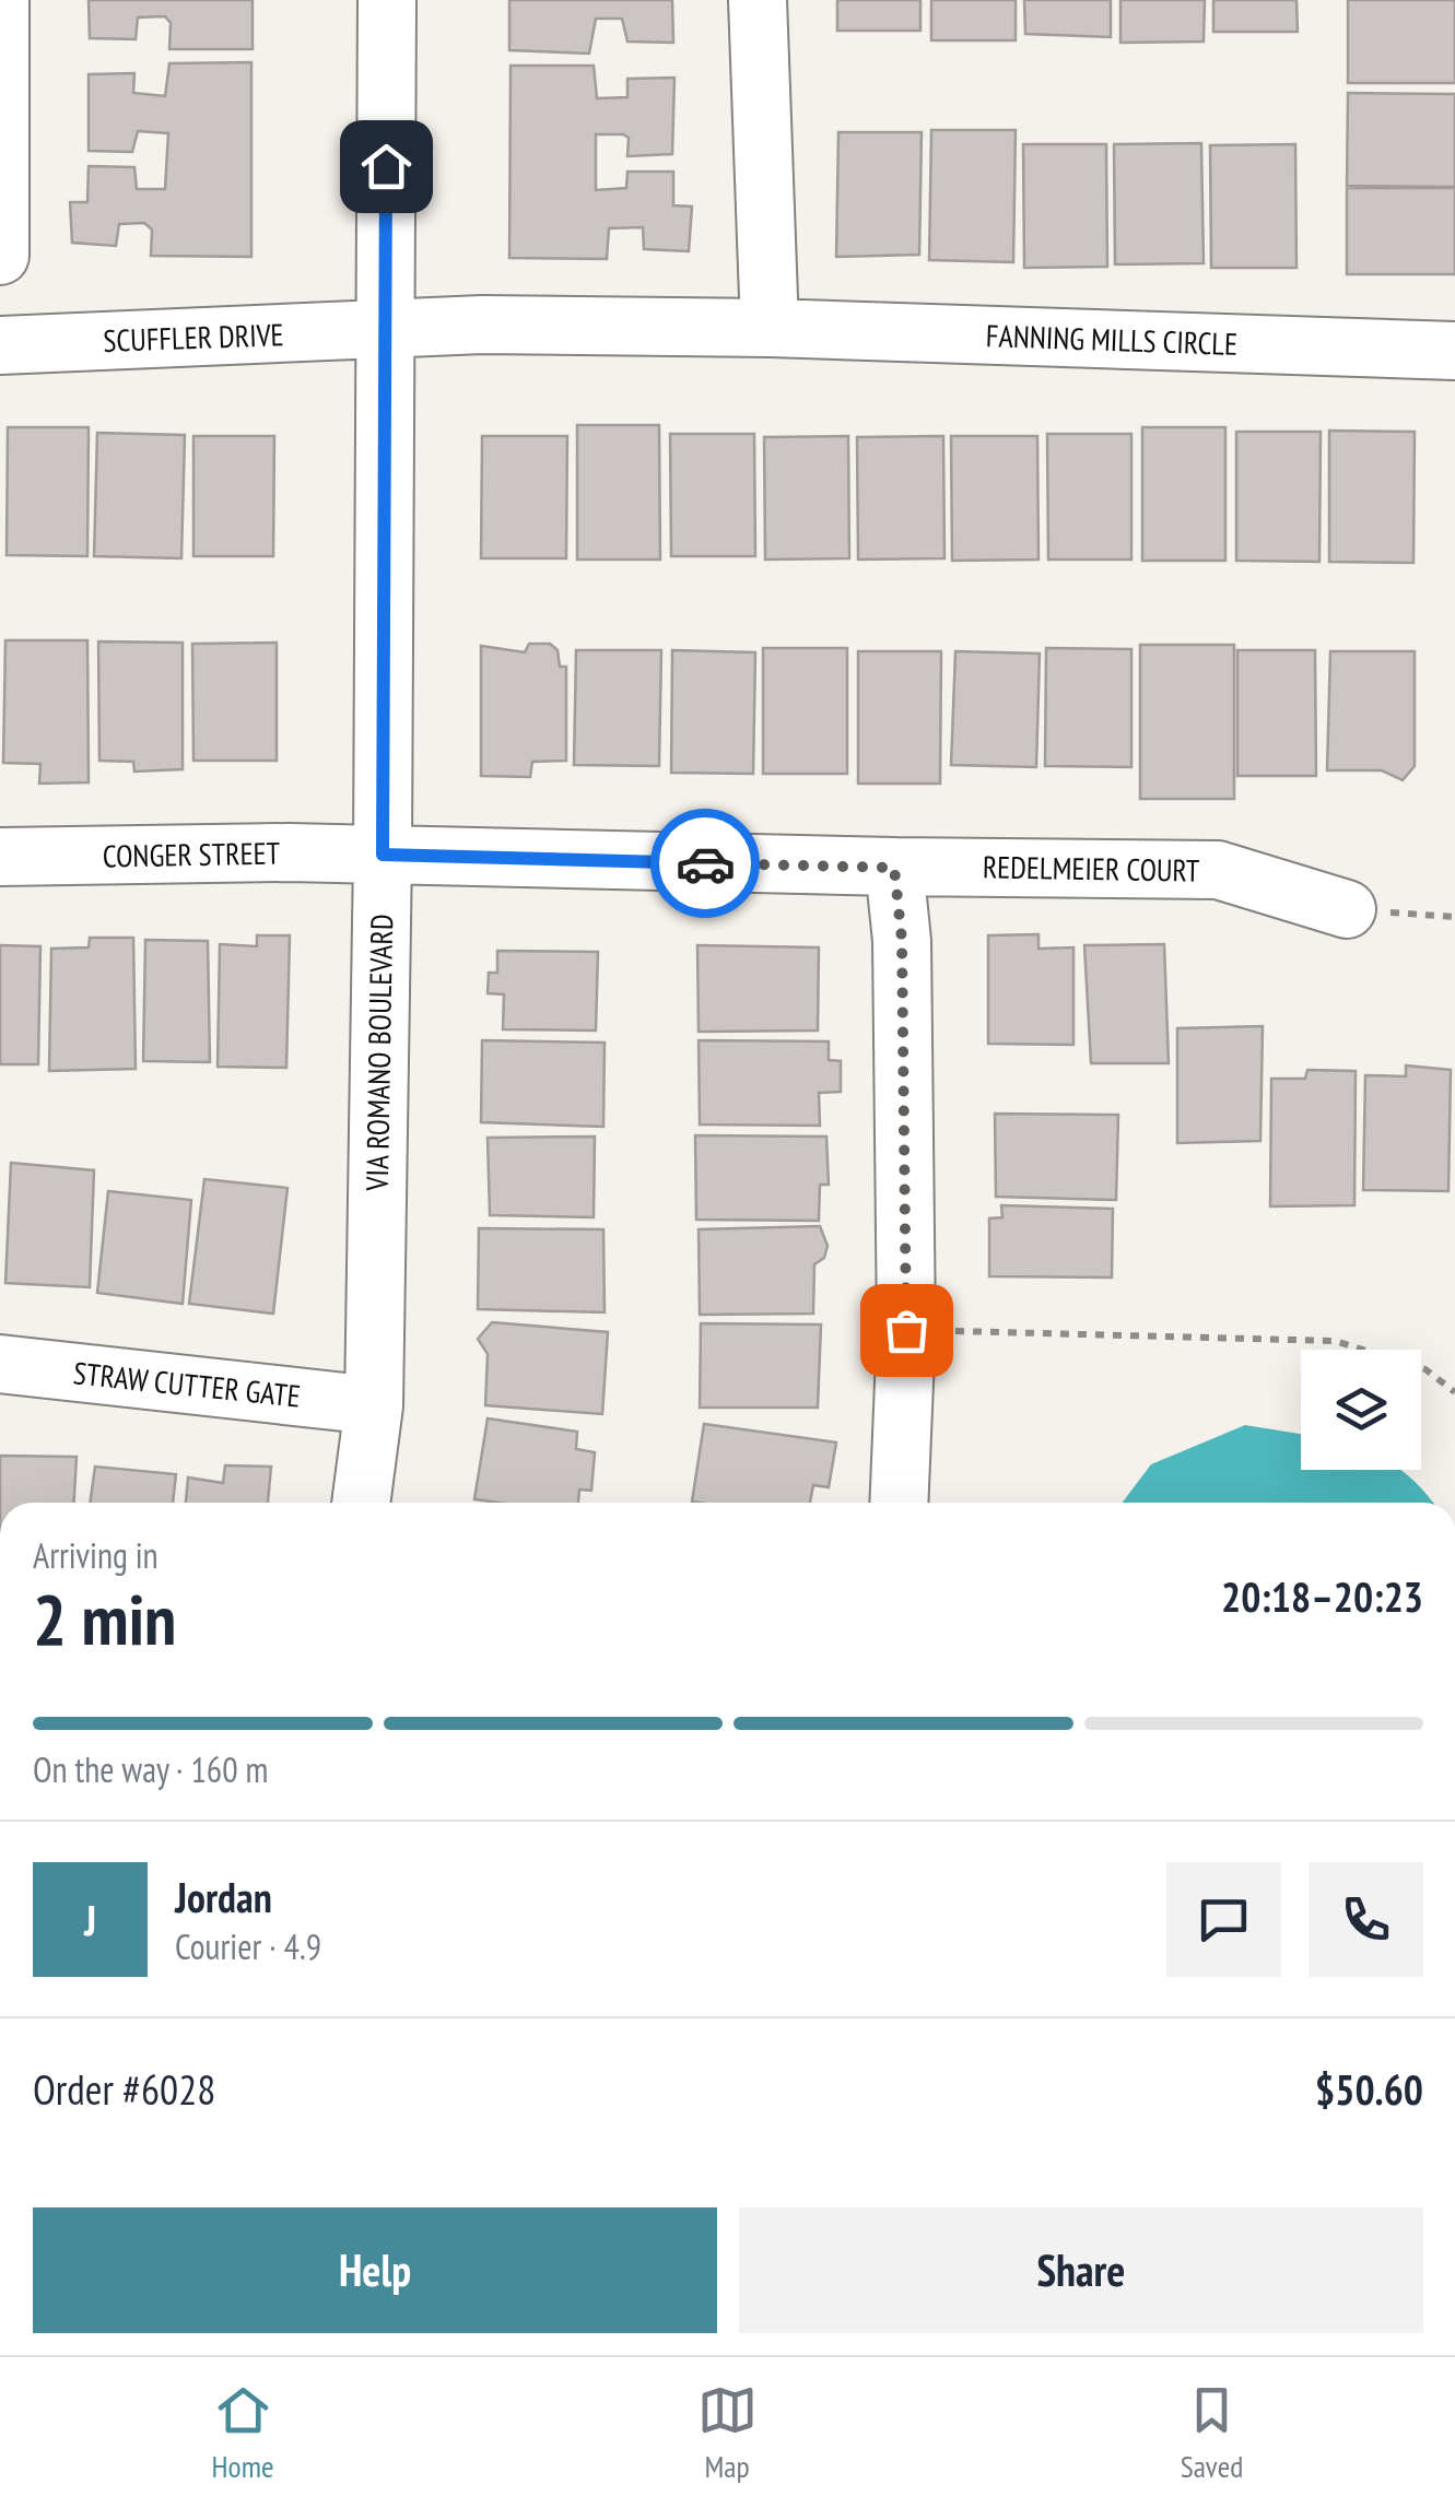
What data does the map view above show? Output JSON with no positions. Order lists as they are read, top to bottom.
{
  "streets": {
    "street": [
      "SCUFFLER DRIVE",
      "FANNING MILLS CIRCLE",
      "CONGER STREET",
      "REDELMEIER COURT",
      "VIA ROMANO BOULEVARD",
      "STRAW CUTTER GATE"
    ]
  },
  "crossings": [
    ["SCUFFLER DRIVE", "FANNING MILLS CIRCLE"],
    ["SCUFFLER DRIVE", "VIA ROMANO BOULEVARD"],
    ["FANNING MILLS CIRCLE", "VIA ROMANO BOULEVARD"],
    ["CONGER STREET", "REDELMEIER COURT"],
    ["CONGER STREET", "VIA ROMANO BOULEVARD"],
    ["VIA ROMANO BOULEVARD", "STRAW CUTTER GATE"]
  ],
  "page": {
    "heading": ["2 min", "Arriving in", "20:18–20:23"],
    "panel": [
      "Jordan",
      "Courier · 4.9",
      "Order #6028",
      "$50.60"
    ],
    "bar": "On the way · 160 m",
    "round": "J",
    "buttons": ["Help", "Share"],
    "tabs": ["Home", "Map", "Saved"]
  }
}
